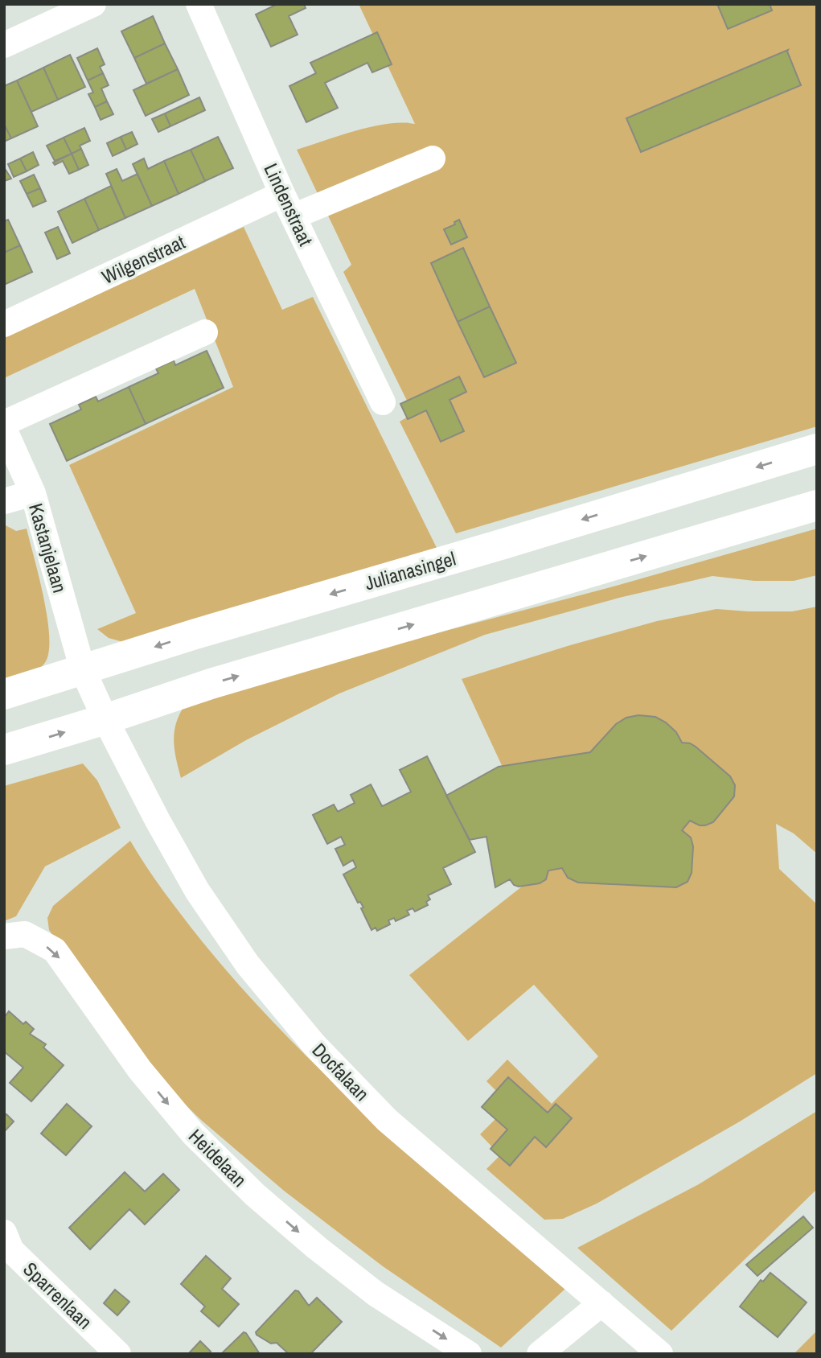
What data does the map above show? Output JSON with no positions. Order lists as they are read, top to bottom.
{
  "streets": {
    "main road": ["Julianasingel"],
    "street": [
      "Lindenstraat",
      "Wilgenstraat",
      "Kastanjelaan",
      "Docfalaan",
      "Heidelaan",
      "Sparrenlaan"
    ]
  },
  "crossings": [
    ["Lindenstraat", "Wilgenstraat"],
    ["Kastanjelaan", "Julianasingel"],
    ["Kastanjelaan", "Docfalaan"]
  ],
  "one_way": ["Heidelaan"]
}
